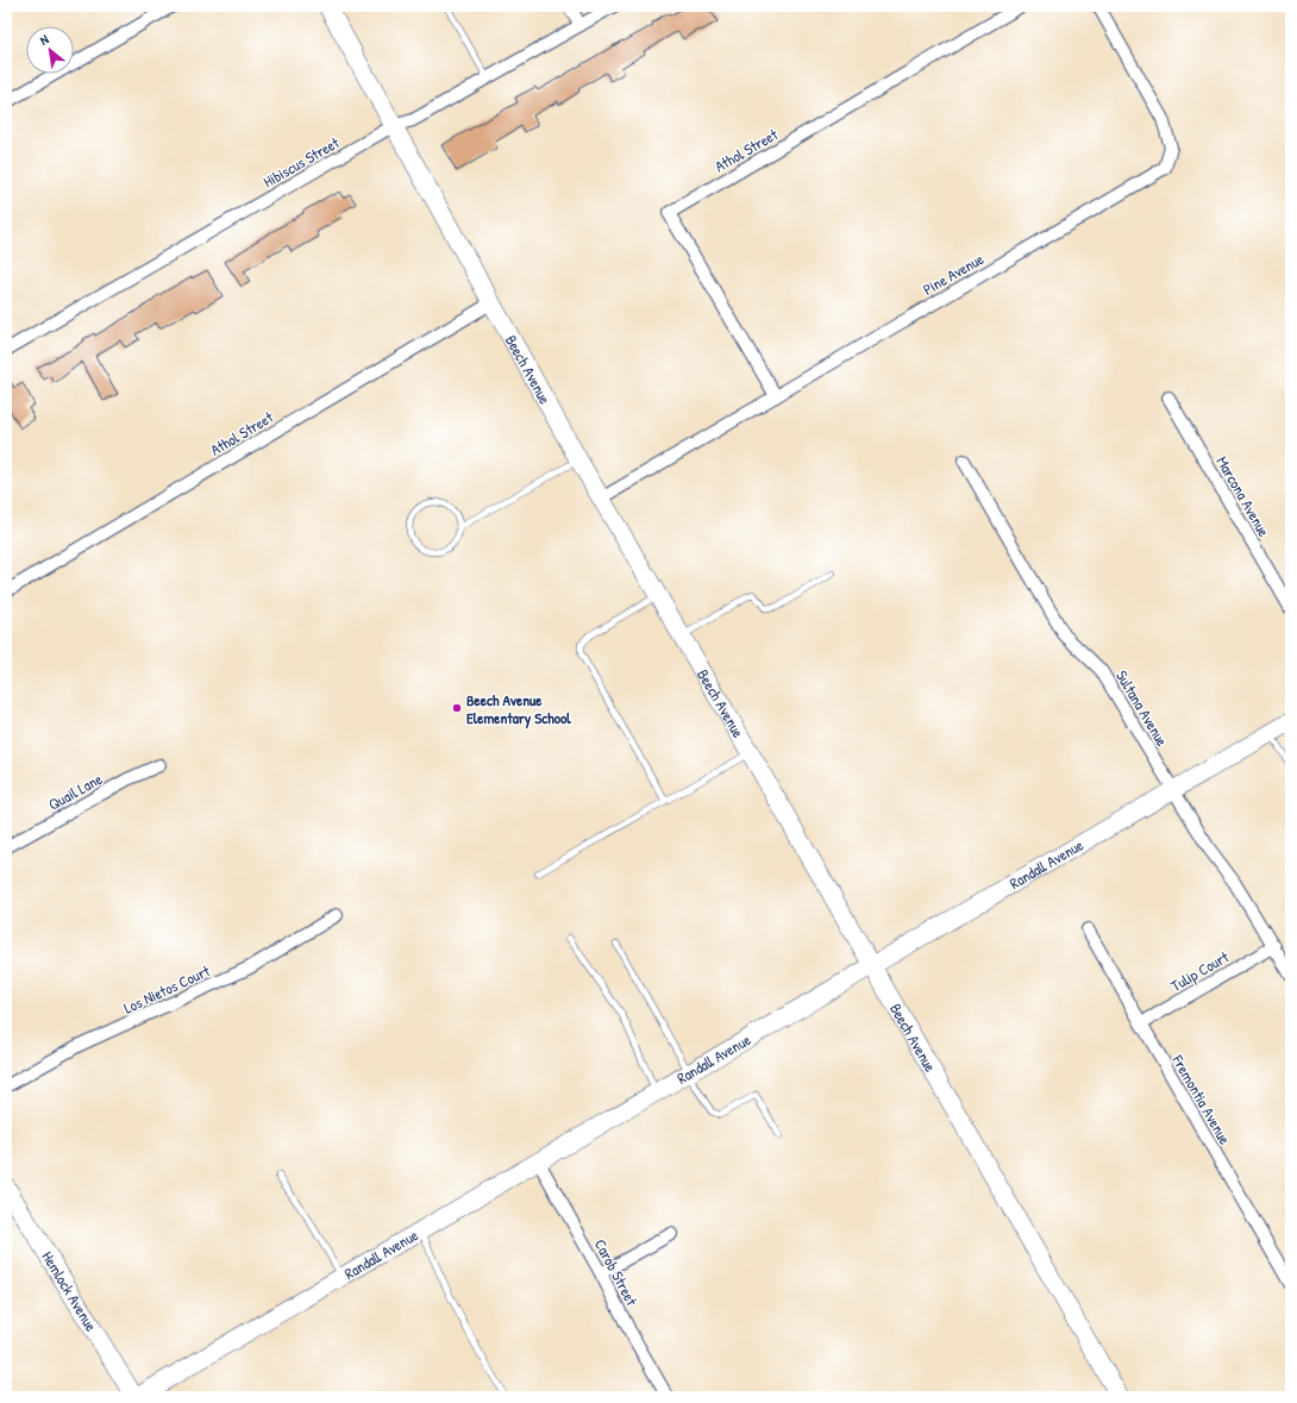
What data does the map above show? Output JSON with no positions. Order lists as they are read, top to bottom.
{
  "streets": {
    "main road": ["Beech Avenue", "Randall Avenue", "Hemlock Avenue"],
    "street": [
      "Athol Street",
      "Hibiscus Street",
      "Pine Avenue",
      "Marcona Avenue",
      "Sultana Avenue",
      "Quail Lane",
      "Tulip Court",
      "Los Nietos Court",
      "Fremontia Avenue",
      "Carob Street"
    ]
  },
  "crossings": [
    ["Athol Street", "Pine Avenue"],
    ["Athol Street", "Beech Avenue"],
    ["Hibiscus Street", "Beech Avenue"],
    ["Pine Avenue", "Beech Avenue"],
    ["Beech Avenue", "Randall Avenue"],
    ["Sultana Avenue", "Randall Avenue"],
    ["Sultana Avenue", "Tulip Court"],
    ["Randall Avenue", "Carob Street"],
    ["Randall Avenue", "Hemlock Avenue"],
    ["Tulip Court", "Fremontia Avenue"]
  ],
  "places": ["Beech Avenue Elementary School"],
  "north": "top left"
}
